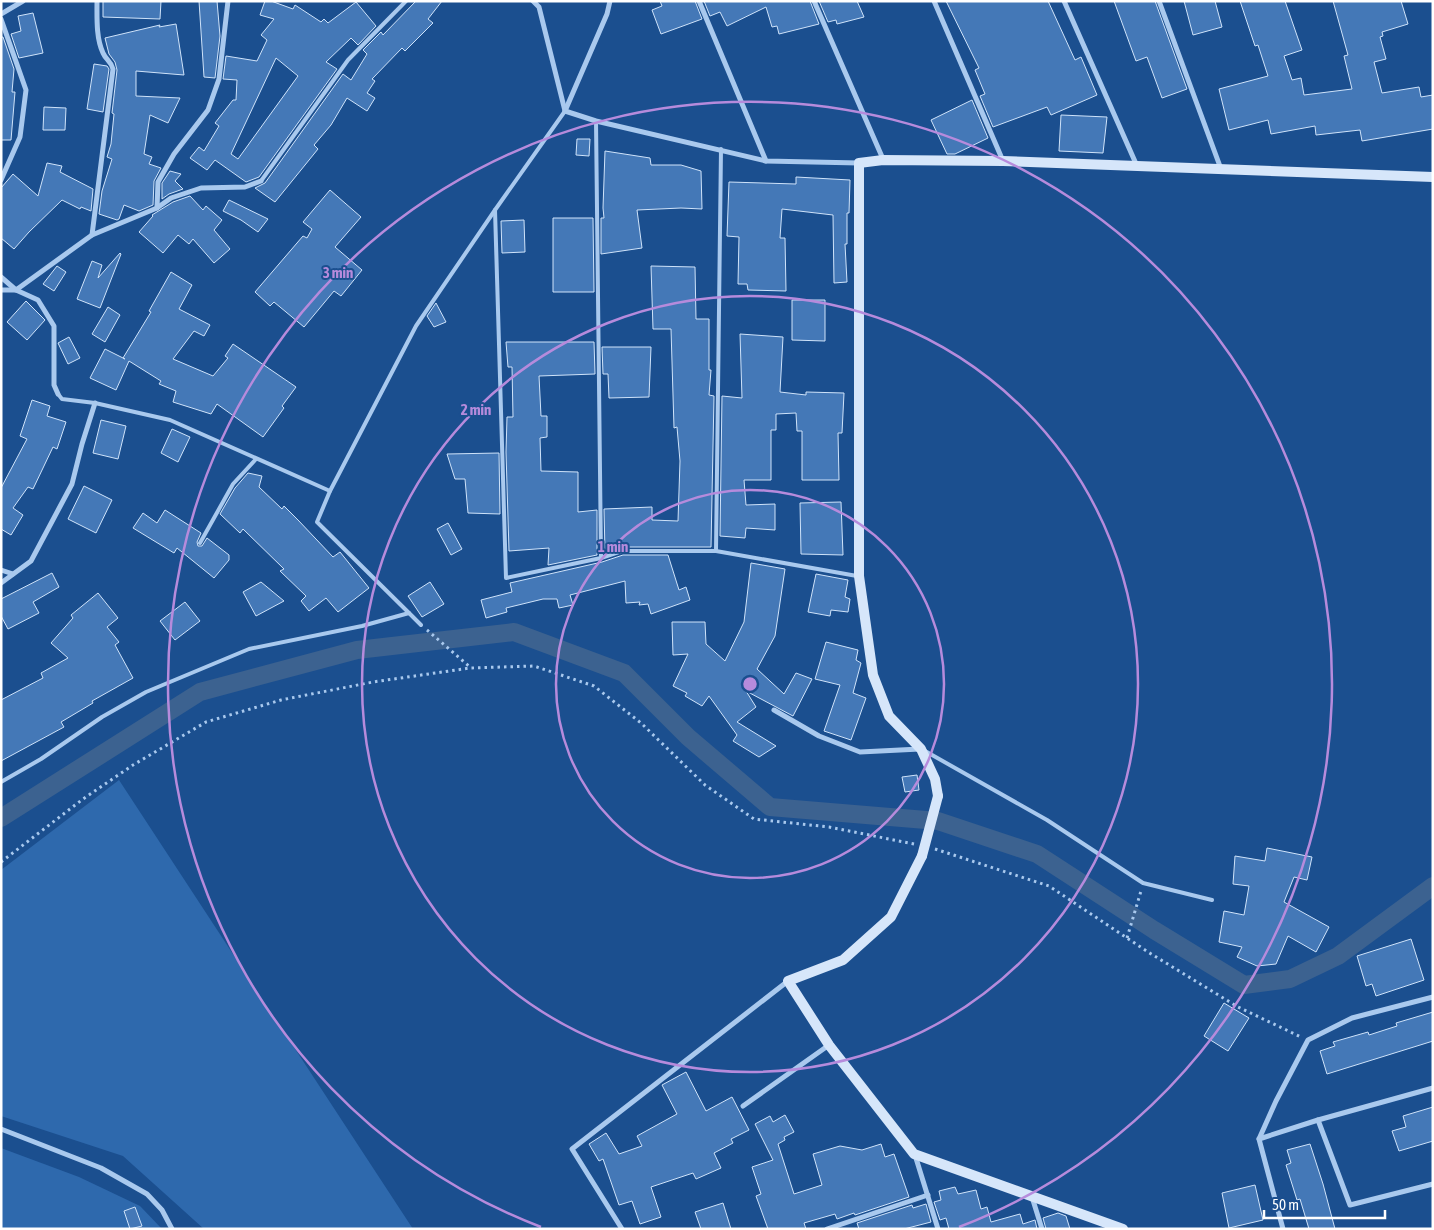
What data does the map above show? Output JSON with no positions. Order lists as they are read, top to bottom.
{
  "scale_bar": "50 m",
  "rings": ["3 min", "2 min", "1 min"]
}
